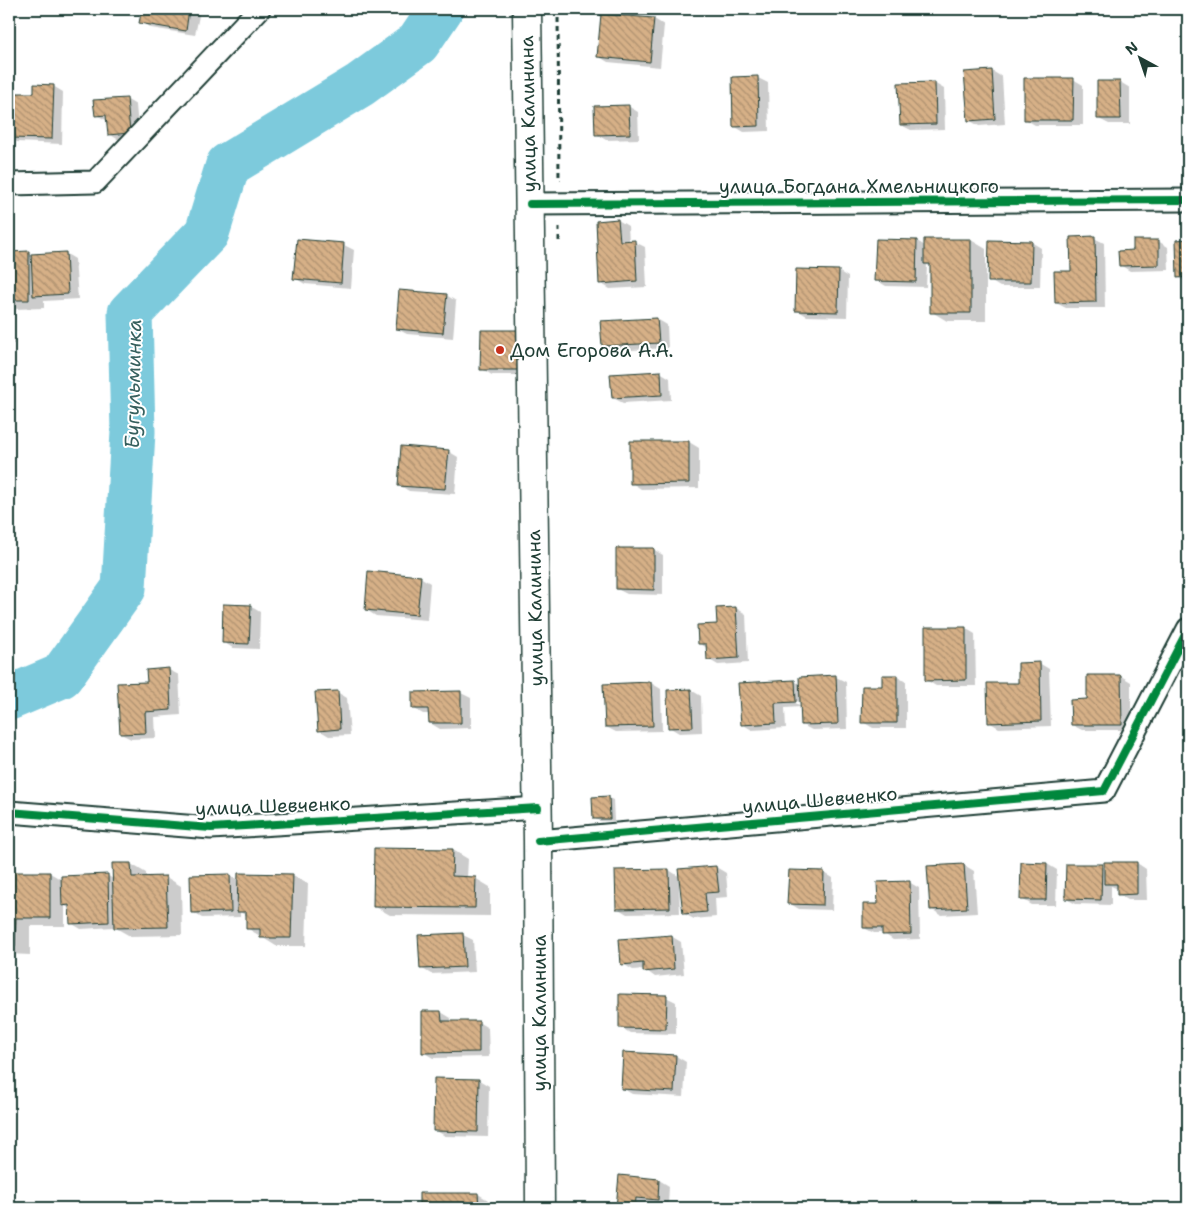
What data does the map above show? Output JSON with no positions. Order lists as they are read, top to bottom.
{
  "streets": {
    "main road": ["улица Калинина"],
    "street": ["улица Богдана Хмельницкого", "улица Шевченко"]
  },
  "crossings": [
    ["улица Калинина", "улица Богдана Хмельницкого"],
    ["улица Калинина", "улица Шевченко"]
  ],
  "water": ["Бугульминка"],
  "places": ["Дом Егорова А.А."],
  "north": "top left"
}
